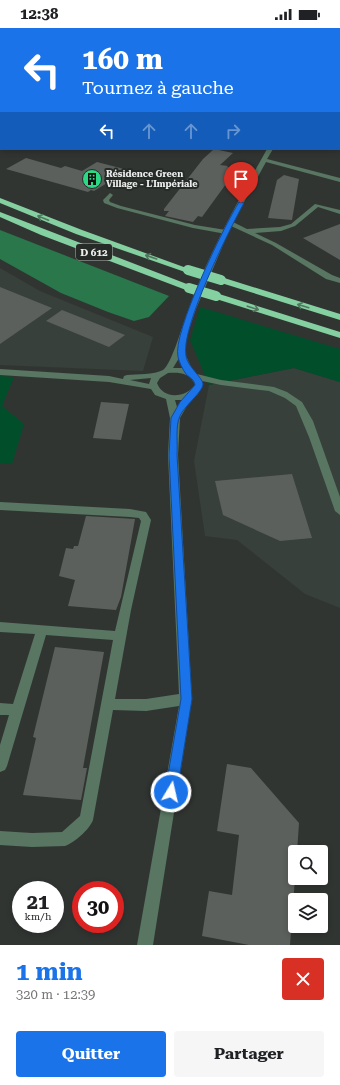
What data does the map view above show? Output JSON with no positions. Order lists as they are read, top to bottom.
{
  "streets": {
    "highway": ["D 612"]
  },
  "places": {
    "building": ["Résidence Green Village - L'Impériale"]
  },
  "page": {
    "status": "12:38",
    "turn": ["160 m", "Tournez à gauche"],
    "speed": "21 km/h",
    "limit": "30",
    "heading": ["1 min", "320 m · 12:39"],
    "buttons": ["Quitter", "Partager"]
  }
}
